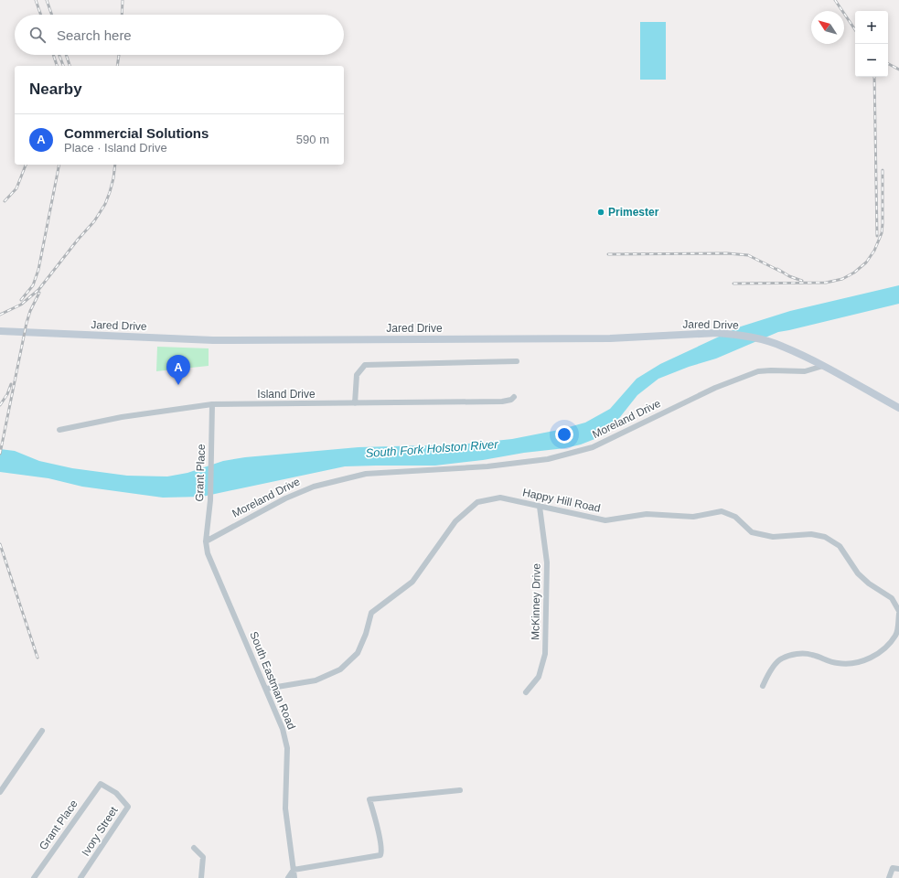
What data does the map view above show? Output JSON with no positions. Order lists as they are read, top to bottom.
{
  "streets": {
    "main road": ["Jared Drive"],
    "street": [
      "Island Drive",
      "Moreland Drive",
      "Grant Place",
      "Happy Hill Road",
      "McKinney Drive",
      "South Eastman Road",
      "Ivory Street"
    ]
  },
  "crossings": [
    ["Jared Drive", "Moreland Drive"],
    ["Island Drive", "Grant Place"],
    ["Moreland Drive", "Grant Place"],
    ["Moreland Drive", "South Eastman Road"],
    ["Grant Place", "South Eastman Road"],
    ["Grant Place", "Ivory Street"],
    ["Happy Hill Road", "McKinney Drive"],
    ["Happy Hill Road", "South Eastman Road"]
  ],
  "water": ["South Fork Holston River"],
  "places": ["Primester"],
  "north": "top left",
  "page": {
    "map_buttons": ["+", "−"],
    "search": "Search here",
    "heading": "Nearby",
    "list": [
      {
        "mark": "A",
        "name": "Commercial Solutions",
        "note": "Place · Island Drive",
        "value": "590 m"
      }
    ],
    "pins": "A"
  }
}
